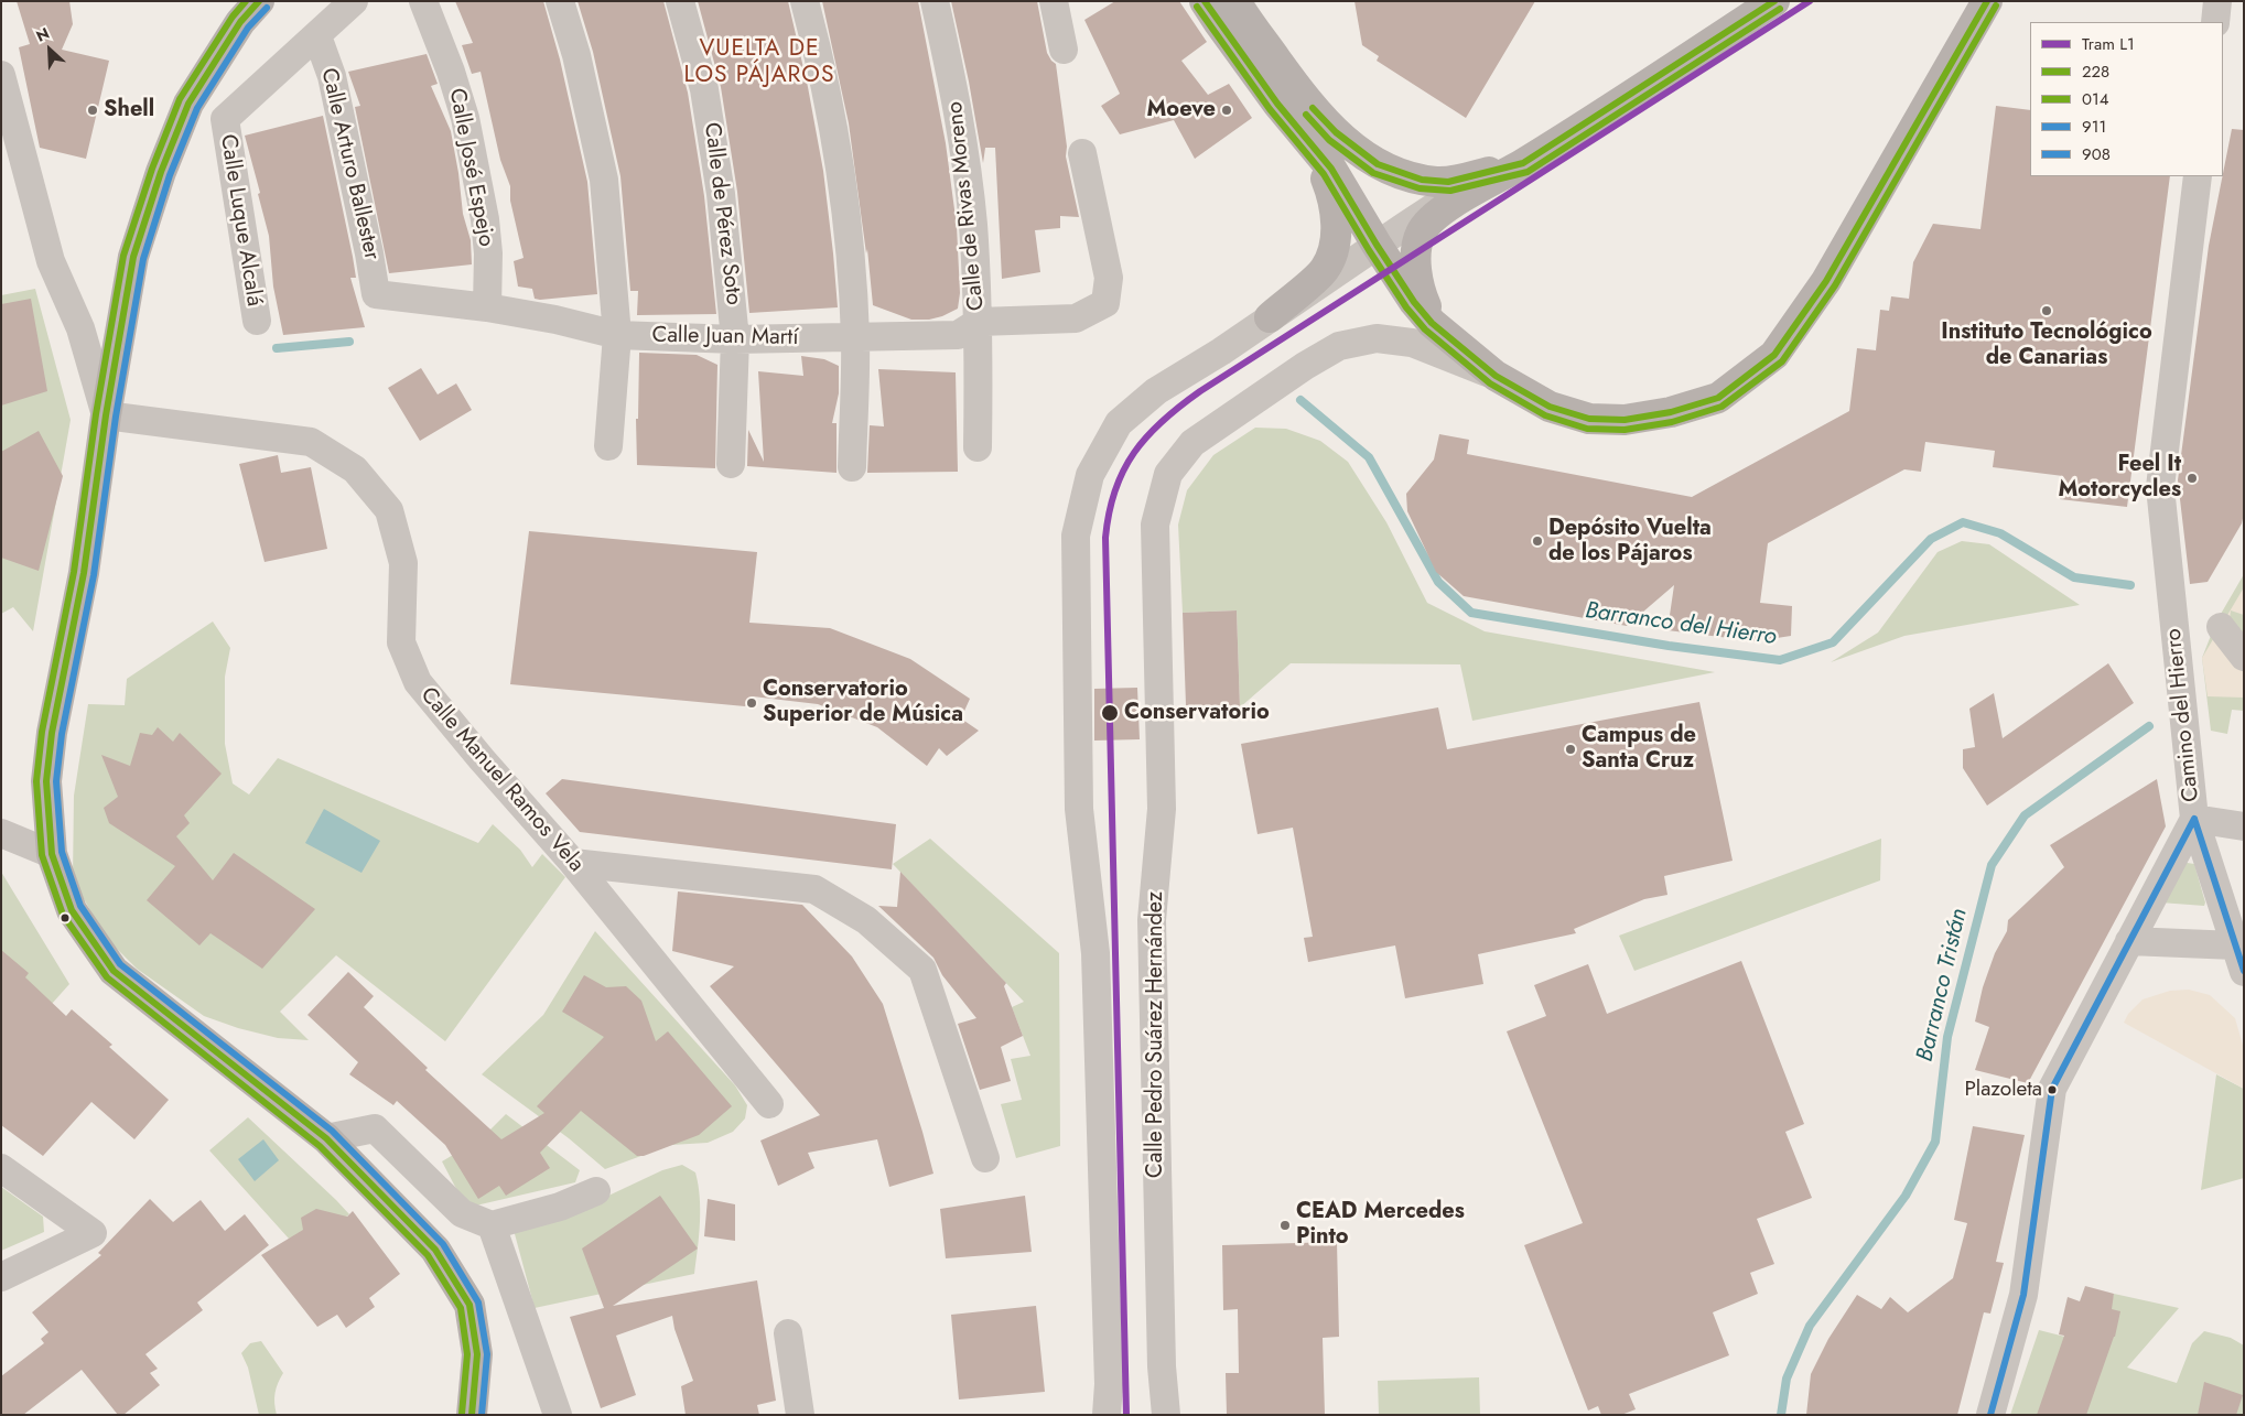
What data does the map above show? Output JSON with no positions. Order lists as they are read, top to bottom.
{
  "streets": {
    "street": [
      "Calle Arturo Ballester",
      "Calle José Espejo",
      "Calle de Rivas Moreno",
      "Calle de Pérez Soto",
      "Calle Luque Alcalá",
      "Calle Juan Martí",
      "Camino del Hierro",
      "Calle Manuel Ramos Vela",
      "Calle Pedro Suárez Hernández"
    ]
  },
  "crossings": [
    ["Calle Arturo Ballester", "Calle Luque Alcalá"],
    ["Calle Arturo Ballester", "Calle Juan Martí"],
    ["Calle José Espejo", "Calle Juan Martí"],
    ["Calle de Rivas Moreno", "Calle Juan Martí"],
    ["Calle de Pérez Soto", "Calle Juan Martí"]
  ],
  "districts": ["VUELTA DE LOS PÁJAROS"],
  "water": ["Barranco del Hierro", "Barranco Tristán"],
  "places": [
    "Shell",
    "Moeve",
    "Instituto Tecnológico de Canarias",
    "Feel It Motorcycles",
    "Depósito Vuelta de los Pájaros",
    "Conservatorio Superior de Música",
    "Conservatorio",
    "Campus de Santa Cruz",
    "Plazoleta",
    "CEAD Mercedes Pinto"
  ],
  "lines": [
    "tram line L1",
    "transit line 228",
    "transit line 014",
    "transit line 911",
    "transit line 908"
  ],
  "legend": [
    "Tram L1",
    "228",
    "014",
    "911",
    "908"
  ],
  "north": "top left"
}
